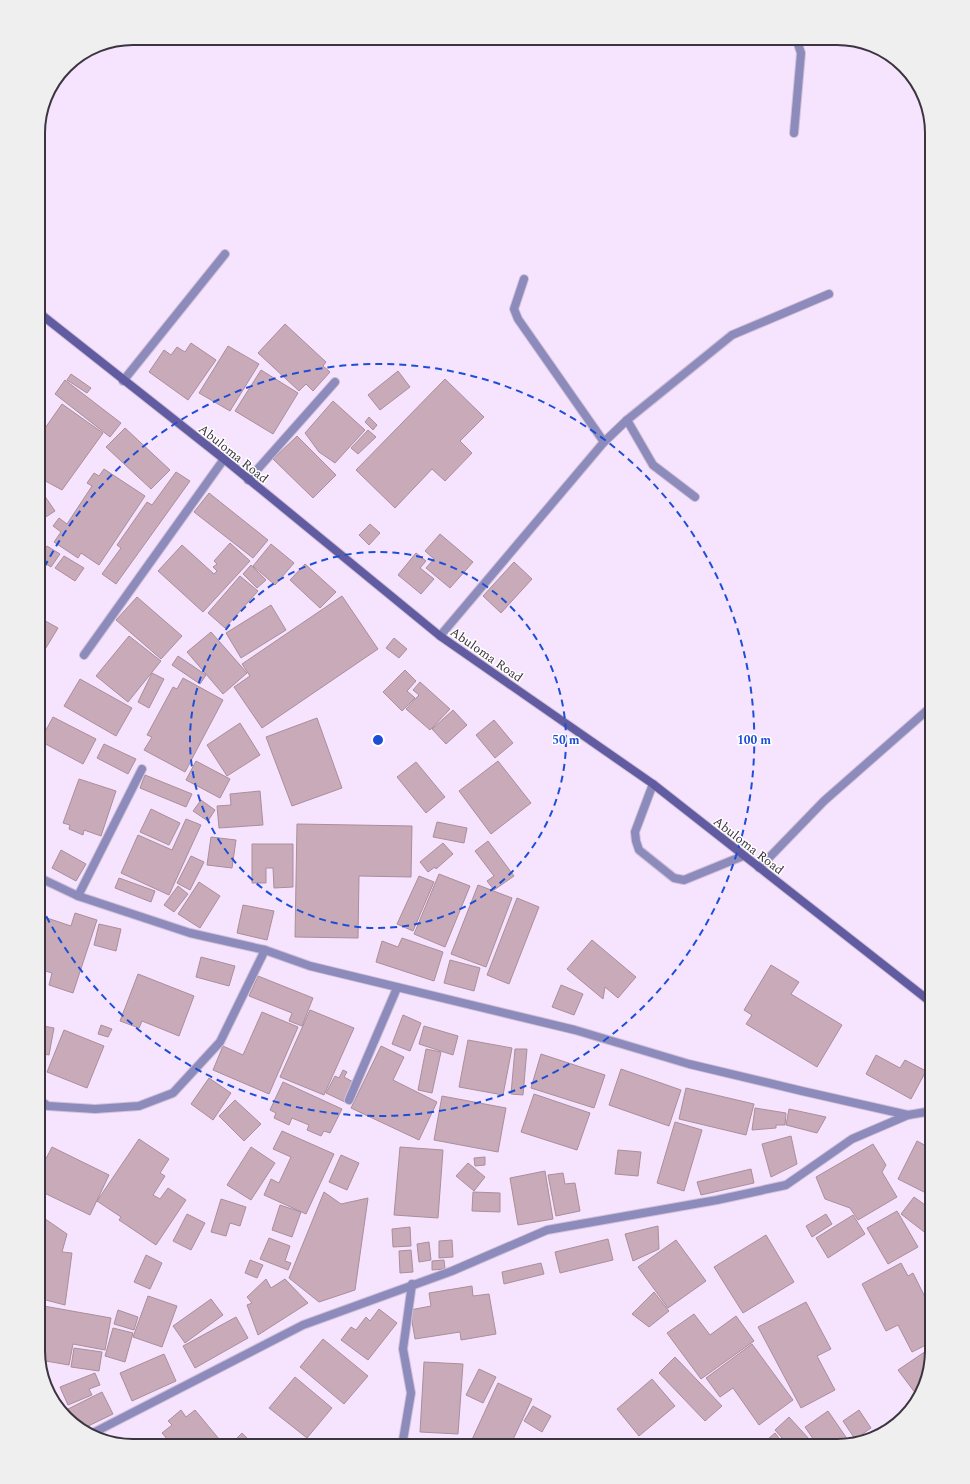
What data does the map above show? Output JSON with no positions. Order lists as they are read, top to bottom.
{
  "streets": {
    "street": ["Abuloma Road"]
  },
  "rings": ["50 m", "100 m"]
}
